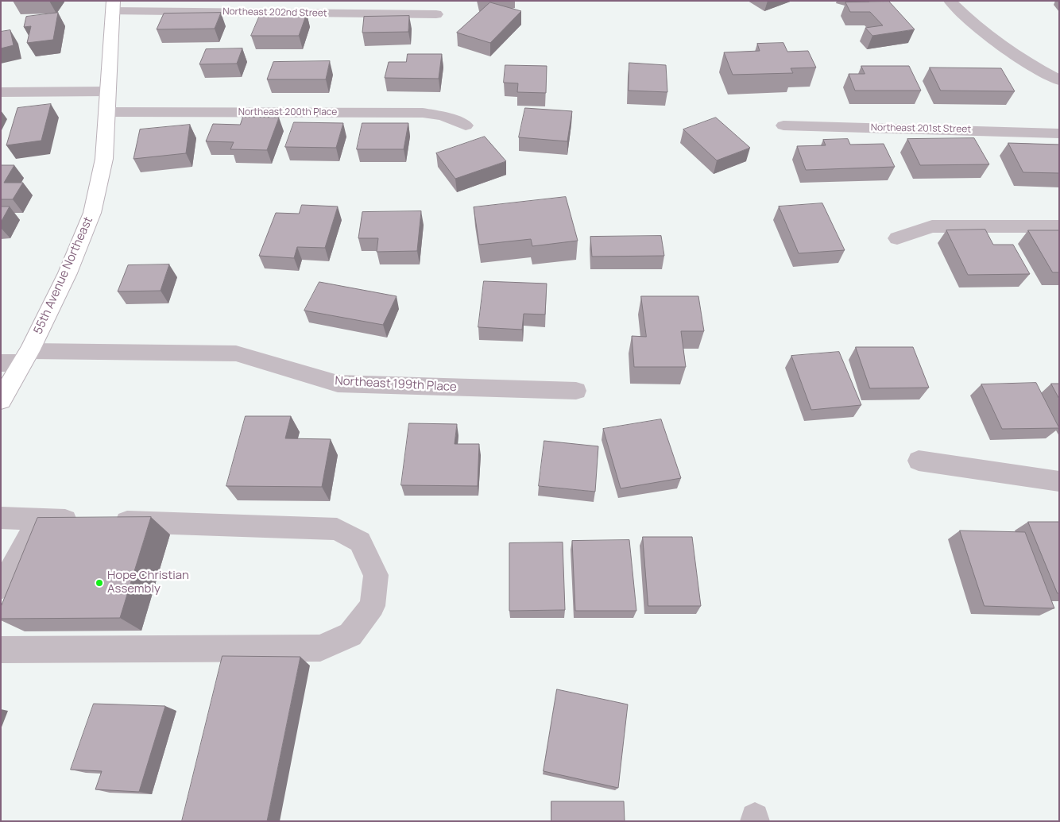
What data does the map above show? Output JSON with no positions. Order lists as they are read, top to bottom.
{
  "streets": {
    "main road": ["55th Avenue Northeast"],
    "street": [
      "Northeast 202nd Street",
      "Northeast 200th Place",
      "Northeast 201st Street",
      "Northeast 199th Place"
    ]
  },
  "crossings": [
    ["Northeast 202nd Street", "55th Avenue Northeast"],
    ["Northeast 200th Place", "55th Avenue Northeast"],
    ["55th Avenue Northeast", "Northeast 199th Place"]
  ],
  "places": ["Hope Christian Assembly"]
}
